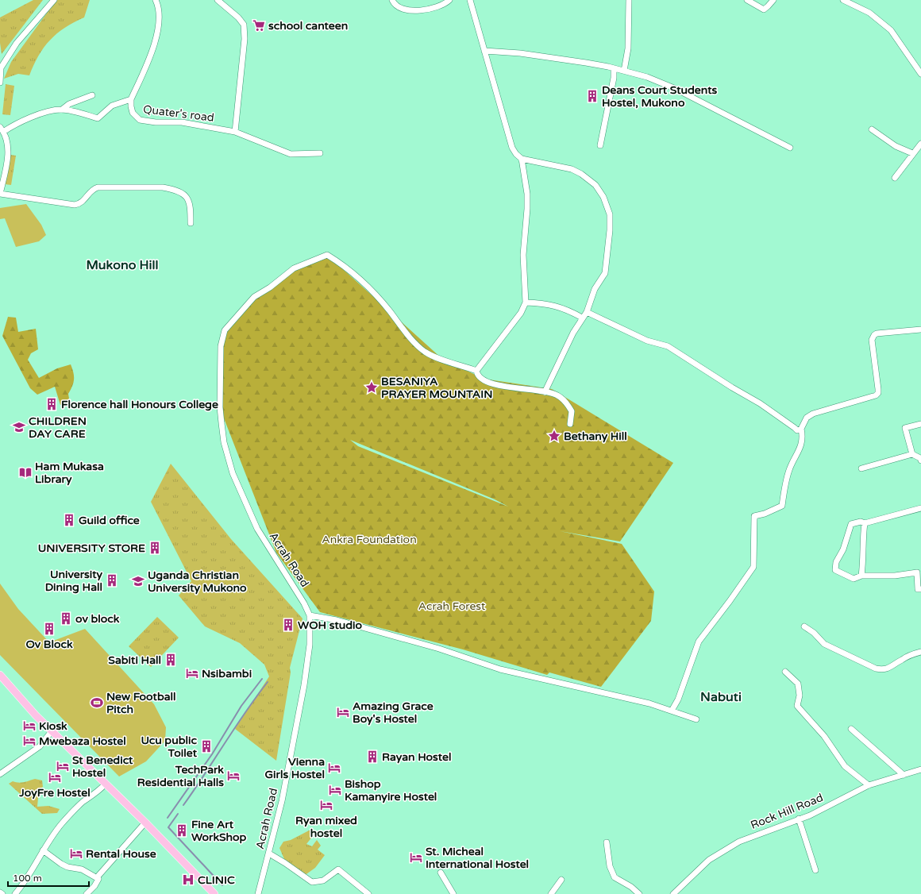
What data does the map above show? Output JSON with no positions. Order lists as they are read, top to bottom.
{
  "streets": {
    "street": ["Quater's road", "Acrah Road", "Rock Hill Road"]
  },
  "districts": ["Mukono Hill", "Nabuti"],
  "parks": ["Ankra Foundation", "Acrah Forest"],
  "places": {
    "supermarket": ["school canteen"],
    "building": [
      "Deans Court Students Hostel, Mukono",
      "Florence hall Honours College",
      "Guild office",
      "UNIVERSITY STORE",
      "University Dining Hall",
      "ov block",
      "WOH studio",
      "Ov Block",
      "Sabiti Hall",
      "Ucu public Toilet",
      "Rayan Hostel",
      "Fine Art WorkShop"
    ],
    "place": ["BESANIYA PRAYER MOUNTAIN", "Bethany Hill"],
    "school or university": ["CHILDREN DAY CARE", "Uganda Christian University Mukono"],
    "library": ["Ham Mukasa Library"],
    "hotel": [
      "Nsibambi",
      "Amazing Grace Boy's Hostel",
      "Kiosk",
      "Mwebaza Hostel",
      "St Benedict Hostel",
      "Vienna Girls Hostel",
      "TechPark Residential Halls",
      "JoyFre Hostel",
      "Bishop Kamanyire Hostel",
      "Ryan mixed hostel",
      "Rental House",
      "St. Micheal International Hostel"
    ],
    "sports": ["New Football Pitch"],
    "hospital": ["CLINIC"]
  },
  "scale_bar": "100 m"
}
